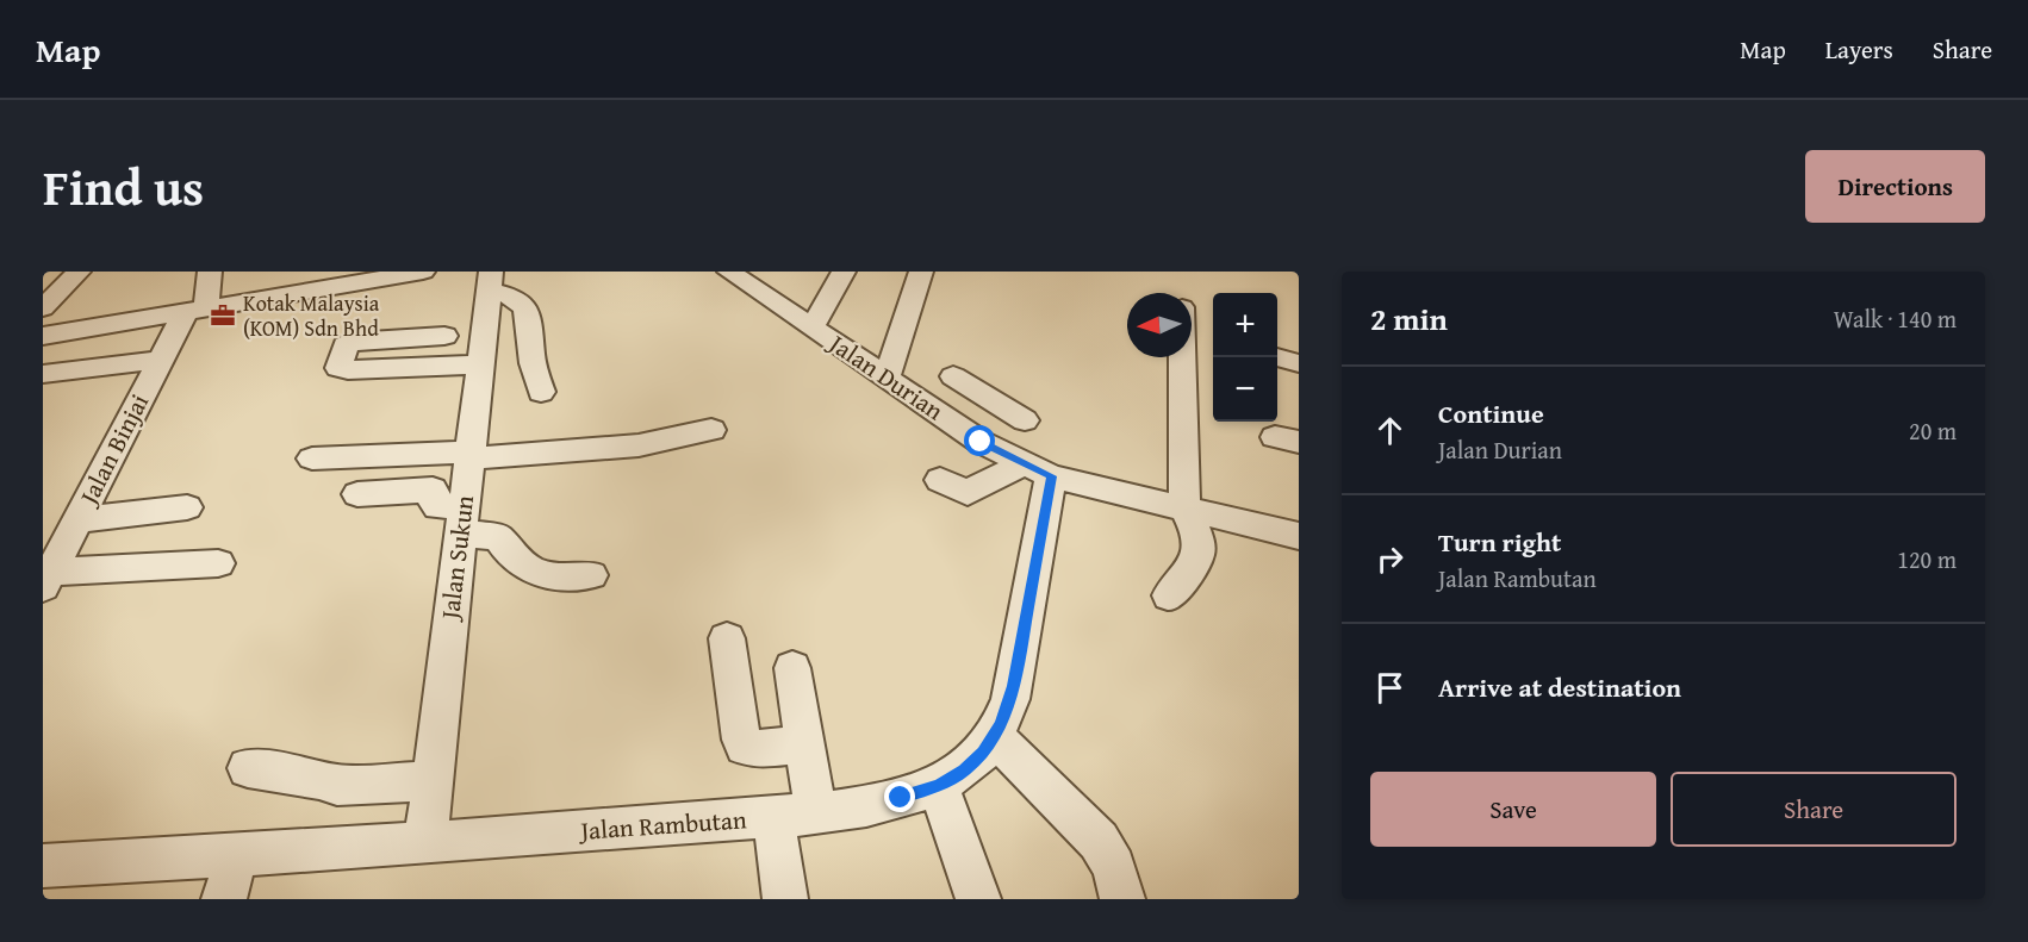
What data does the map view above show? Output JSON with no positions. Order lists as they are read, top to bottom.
{
  "streets": {
    "street": [
      "Jalan Durian",
      "Jalan Binjai",
      "Jalan Sukun",
      "Jalan Rambutan"
    ]
  },
  "crossings": [
    ["Jalan Durian", "Jalan Rambutan"],
    ["Jalan Sukun", "Jalan Rambutan"]
  ],
  "places": {
    "office": ["Kotak Malaysia (KOM) Sdn Bhd"]
  },
  "north": "left",
  "page": {
    "header": "Map",
    "nav": ["Map", "Layers", "Share"],
    "title": "Find us",
    "buttons": [
      "Directions",
      ["Save", "Share"]
    ],
    "heading": ["2 min", "Walk · 140 m"],
    "map_buttons": ["+", "−"],
    "list": [
      ["Continue", "Jalan Durian", "20 m"],
      ["Turn right", "Jalan Rambutan", "120 m"],
      "Arrive at destination"
    ]
  }
}
